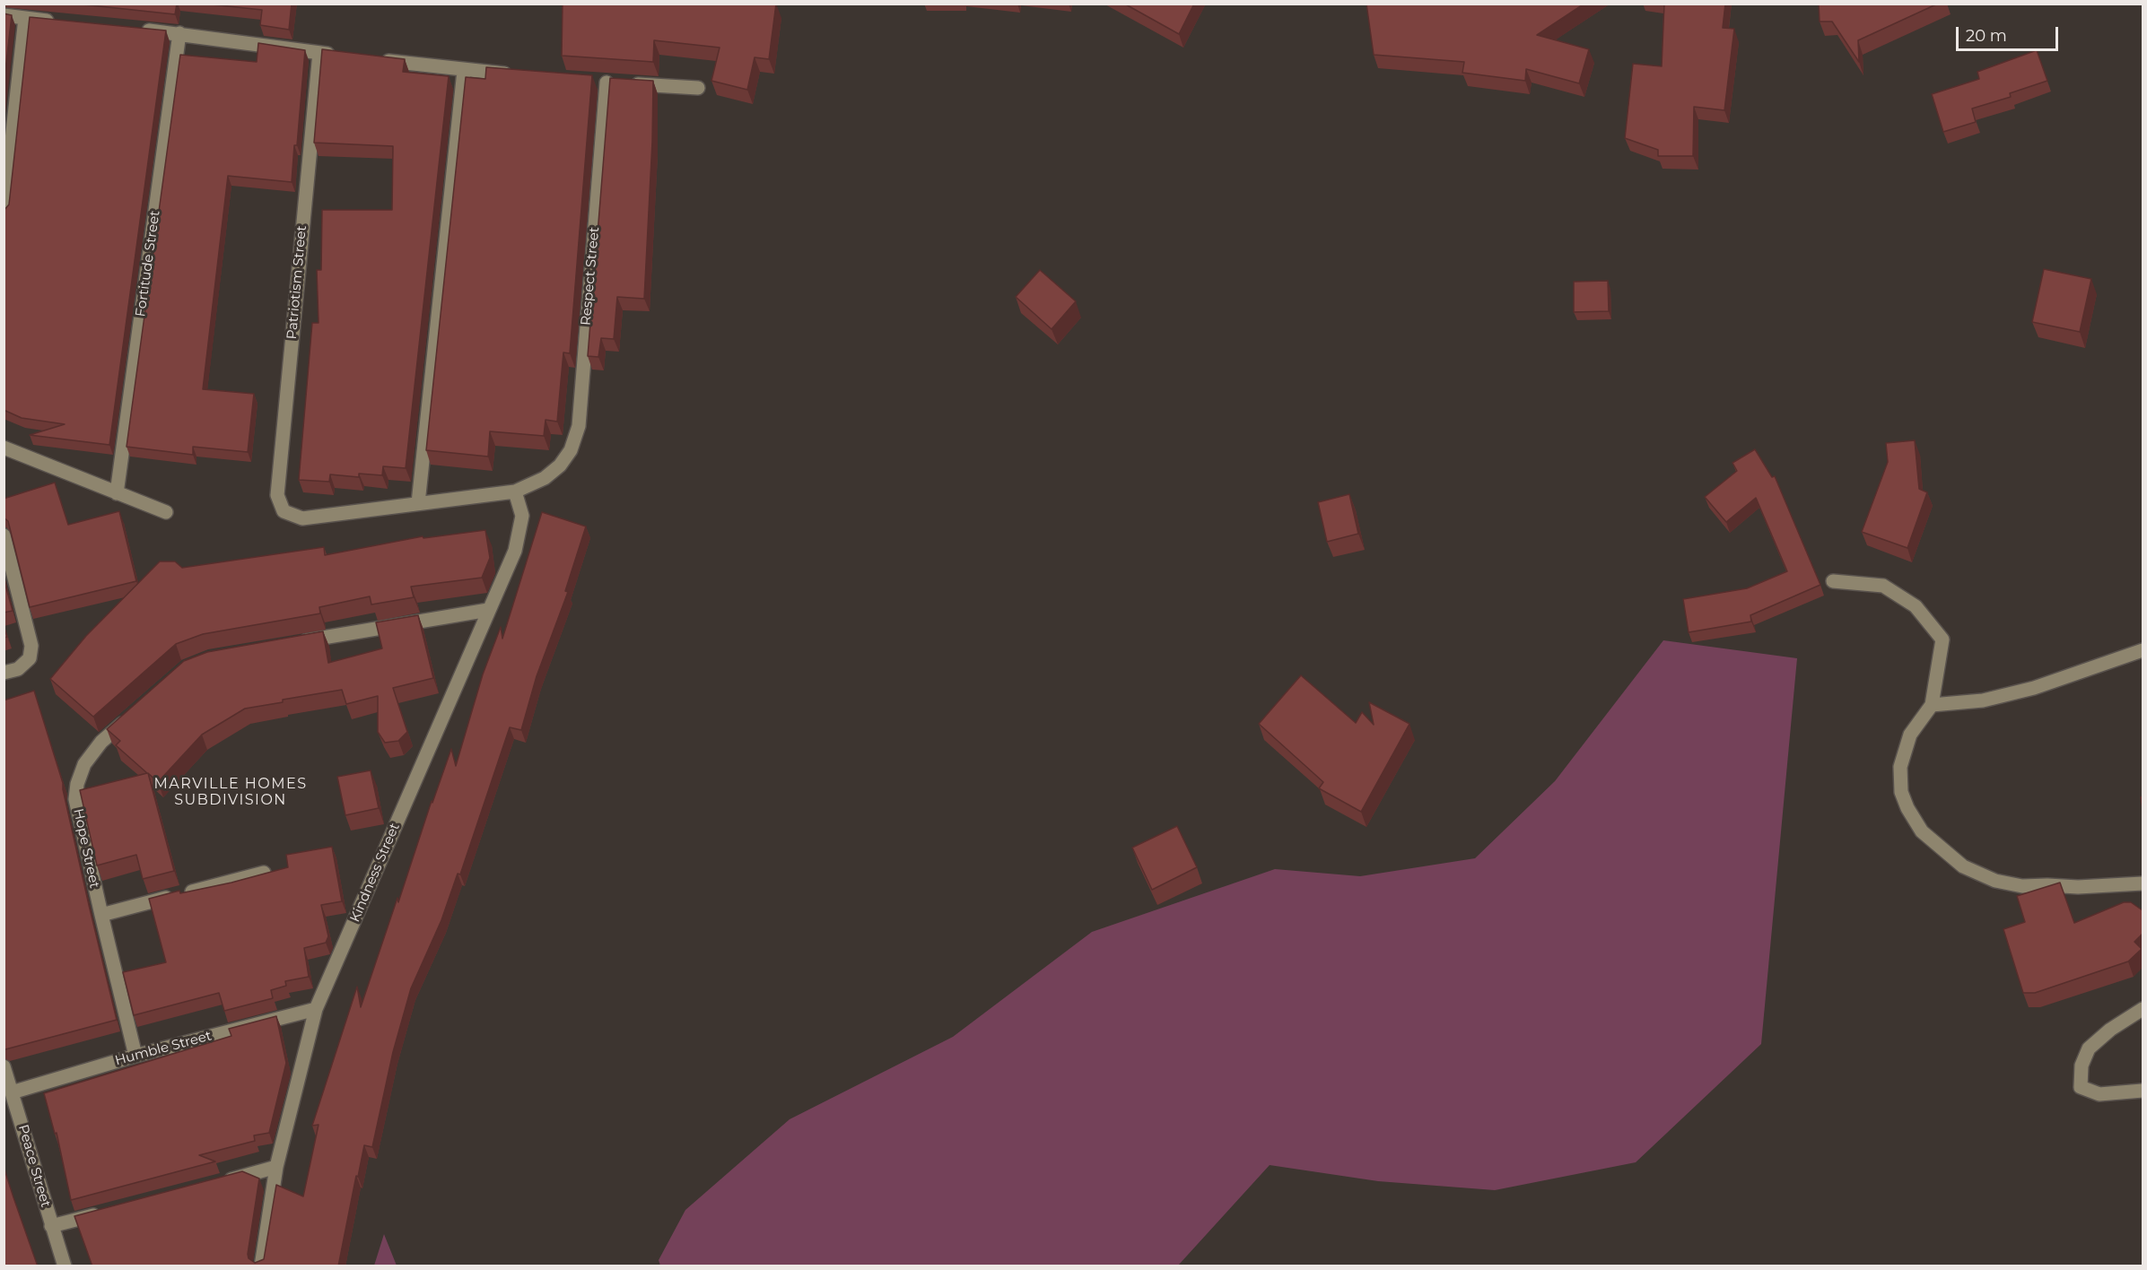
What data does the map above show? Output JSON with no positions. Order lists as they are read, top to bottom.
{
  "streets": {
    "street": [
      "Fortitude Street",
      "Respect Street",
      "Patriotism Street",
      "Hope Street",
      "Kindness Street",
      "Humble Street",
      "Peace Street"
    ]
  },
  "crossings": [
    ["Respect Street", "Kindness Street"],
    ["Hope Street", "Humble Street"],
    ["Kindness Street", "Humble Street"],
    ["Humble Street", "Peace Street"]
  ],
  "districts": ["MARVILLE HOMES SUBDIVISION"],
  "scale_bar": "20 m"
}
